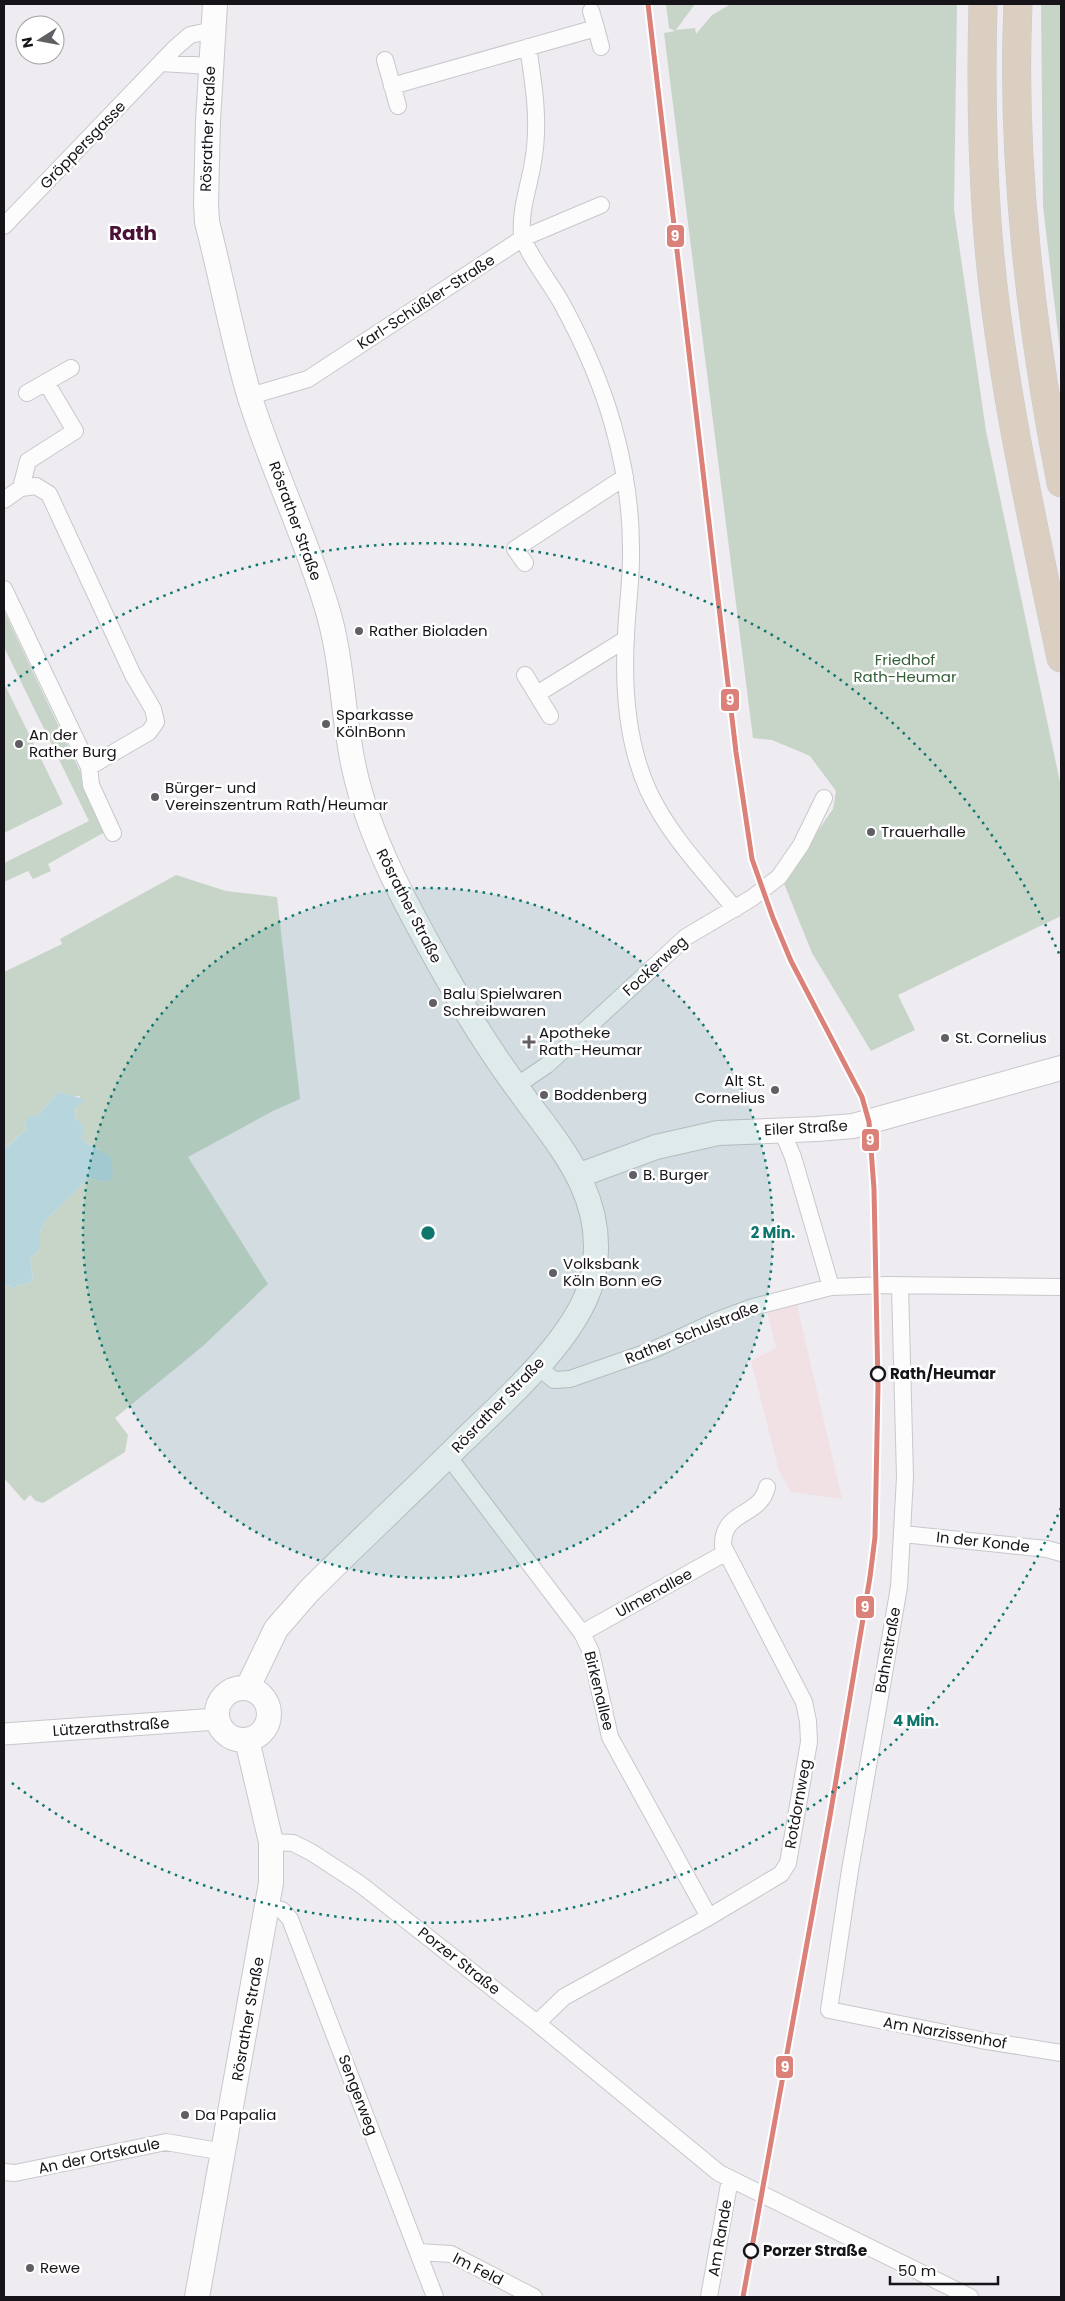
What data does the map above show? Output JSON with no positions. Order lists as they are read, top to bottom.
{
  "streets": {
    "main road": ["Rösrather Straße", "Eiler Straße"],
    "street": [
      "Gröppersgasse",
      "Karl-Schüßler-Straße",
      "Fockerweg",
      "Rather Schulstraße",
      "In der Konde",
      "Ulmenallee",
      "Bahnstraße",
      "Birkenallee",
      "Lützerathstraße",
      "Rotdornweg",
      "Porzer Straße",
      "Am Narzissenhof",
      "Sengerweg",
      "An der Ortskaule",
      "Am Rande",
      "Im Feld"
    ]
  },
  "crossings": [
    ["Rösrather Straße", "Gröppersgasse"],
    ["Rösrather Straße", "Karl-Schüßler-Straße"],
    ["Rösrather Straße", "Fockerweg"],
    ["Rösrather Straße", "Eiler Straße"],
    ["Rösrather Straße", "Rather Schulstraße"],
    ["Rösrather Straße", "Birkenallee"],
    ["Rösrather Straße", "Lützerathstraße"],
    ["Rösrather Straße", "Porzer Straße"],
    ["Rösrather Straße", "Sengerweg"],
    ["Rösrather Straße", "An der Ortskaule"],
    ["Rather Schulstraße", "Bahnstraße"],
    ["In der Konde", "Bahnstraße"],
    ["Ulmenallee", "Birkenallee"],
    ["Ulmenallee", "Rotdornweg"],
    ["Bahnstraße", "Am Narzissenhof"],
    ["Birkenallee", "Rotdornweg"],
    ["Rotdornweg", "Porzer Straße"],
    ["Porzer Straße", "Am Rande"],
    ["Sengerweg", "Im Feld"]
  ],
  "districts": ["Rath"],
  "parks": ["Friedhof Rath-Heumar"],
  "places": {
    "other": [
      "Rather Bioladen",
      "Sparkasse KölnBonn",
      "An der Rather Burg",
      "Bürger- und Vereinszentrum Rath/Heumar",
      "Trauerhalle",
      "Balu Spielwaren Schreibwaren",
      "St. Cornelius",
      "Alt St. Cornelius",
      "Boddenberg",
      "B. Burger",
      "Volksbank Köln Bonn eG",
      "Rath/Heumar",
      "Da Papalia",
      "Porzer Straße",
      "Rewe"
    ],
    "health": ["Apotheke Rath-Heumar"]
  },
  "lines": ["transit line 9"],
  "scale_bar": "50 m",
  "north": "left",
  "rings": ["2 Min.", "4 Min."]
}
